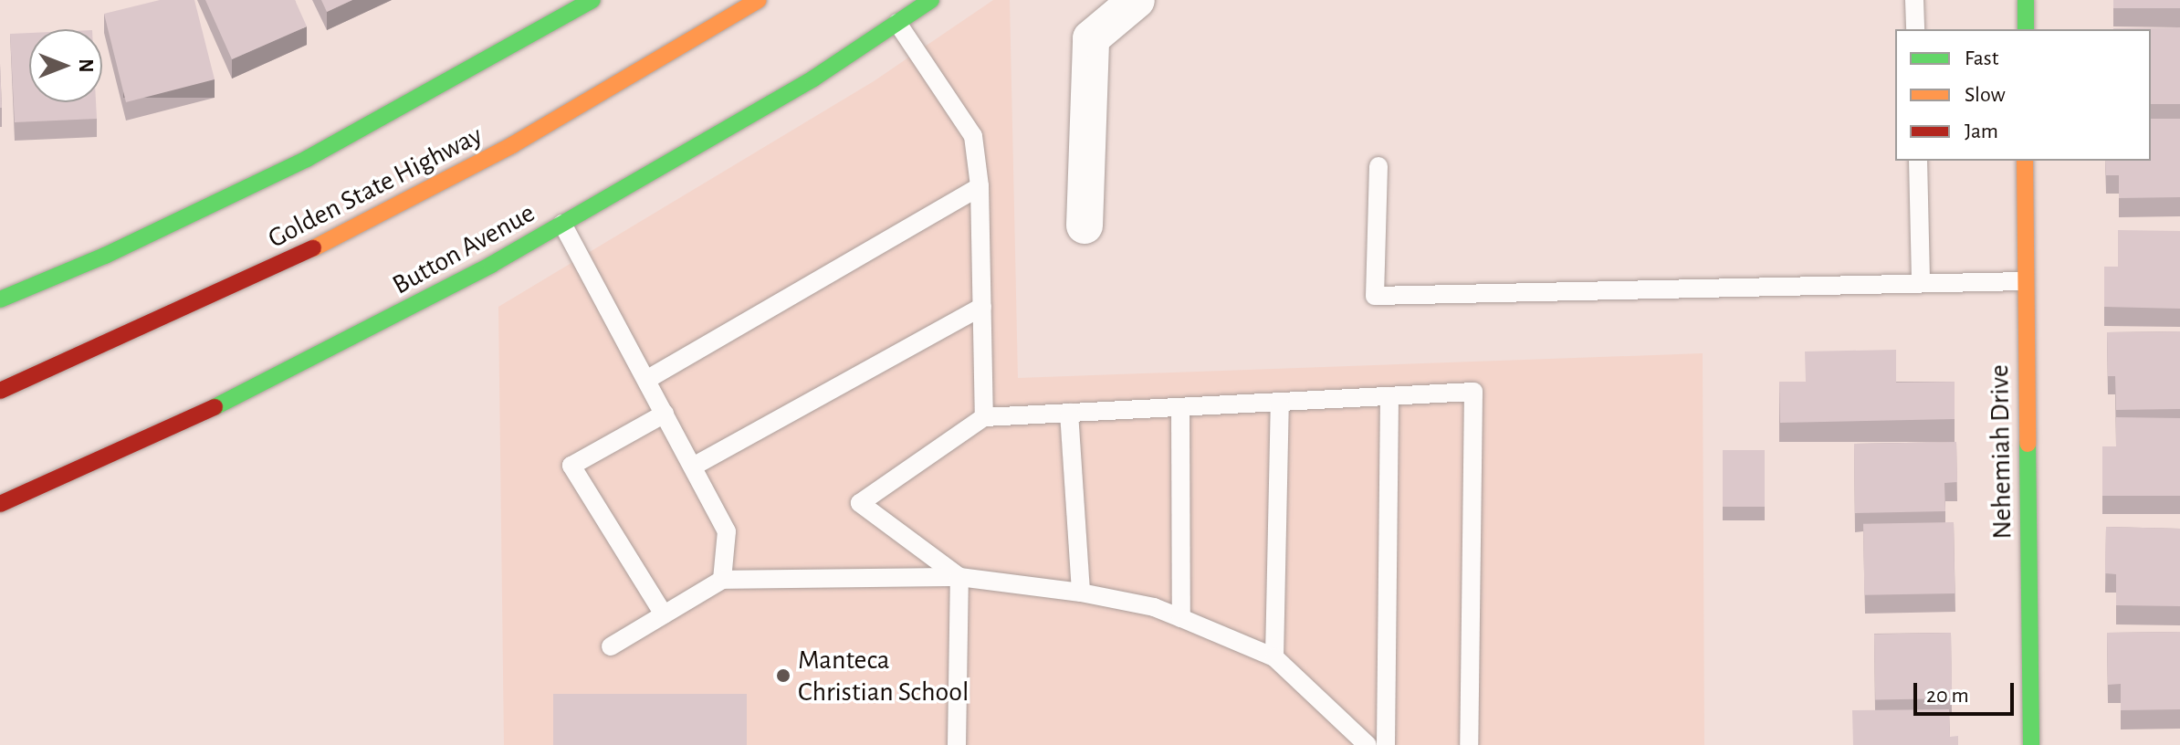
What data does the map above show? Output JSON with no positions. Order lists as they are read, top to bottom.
{
  "streets": {
    "main road": ["Golden State Highway", "Button Avenue", "Nehemiah Drive"]
  },
  "places": ["Manteca Christian School"],
  "legend": ["Fast", "Slow", "Jam"],
  "scale_bar": "20 m",
  "north": "right"
}
